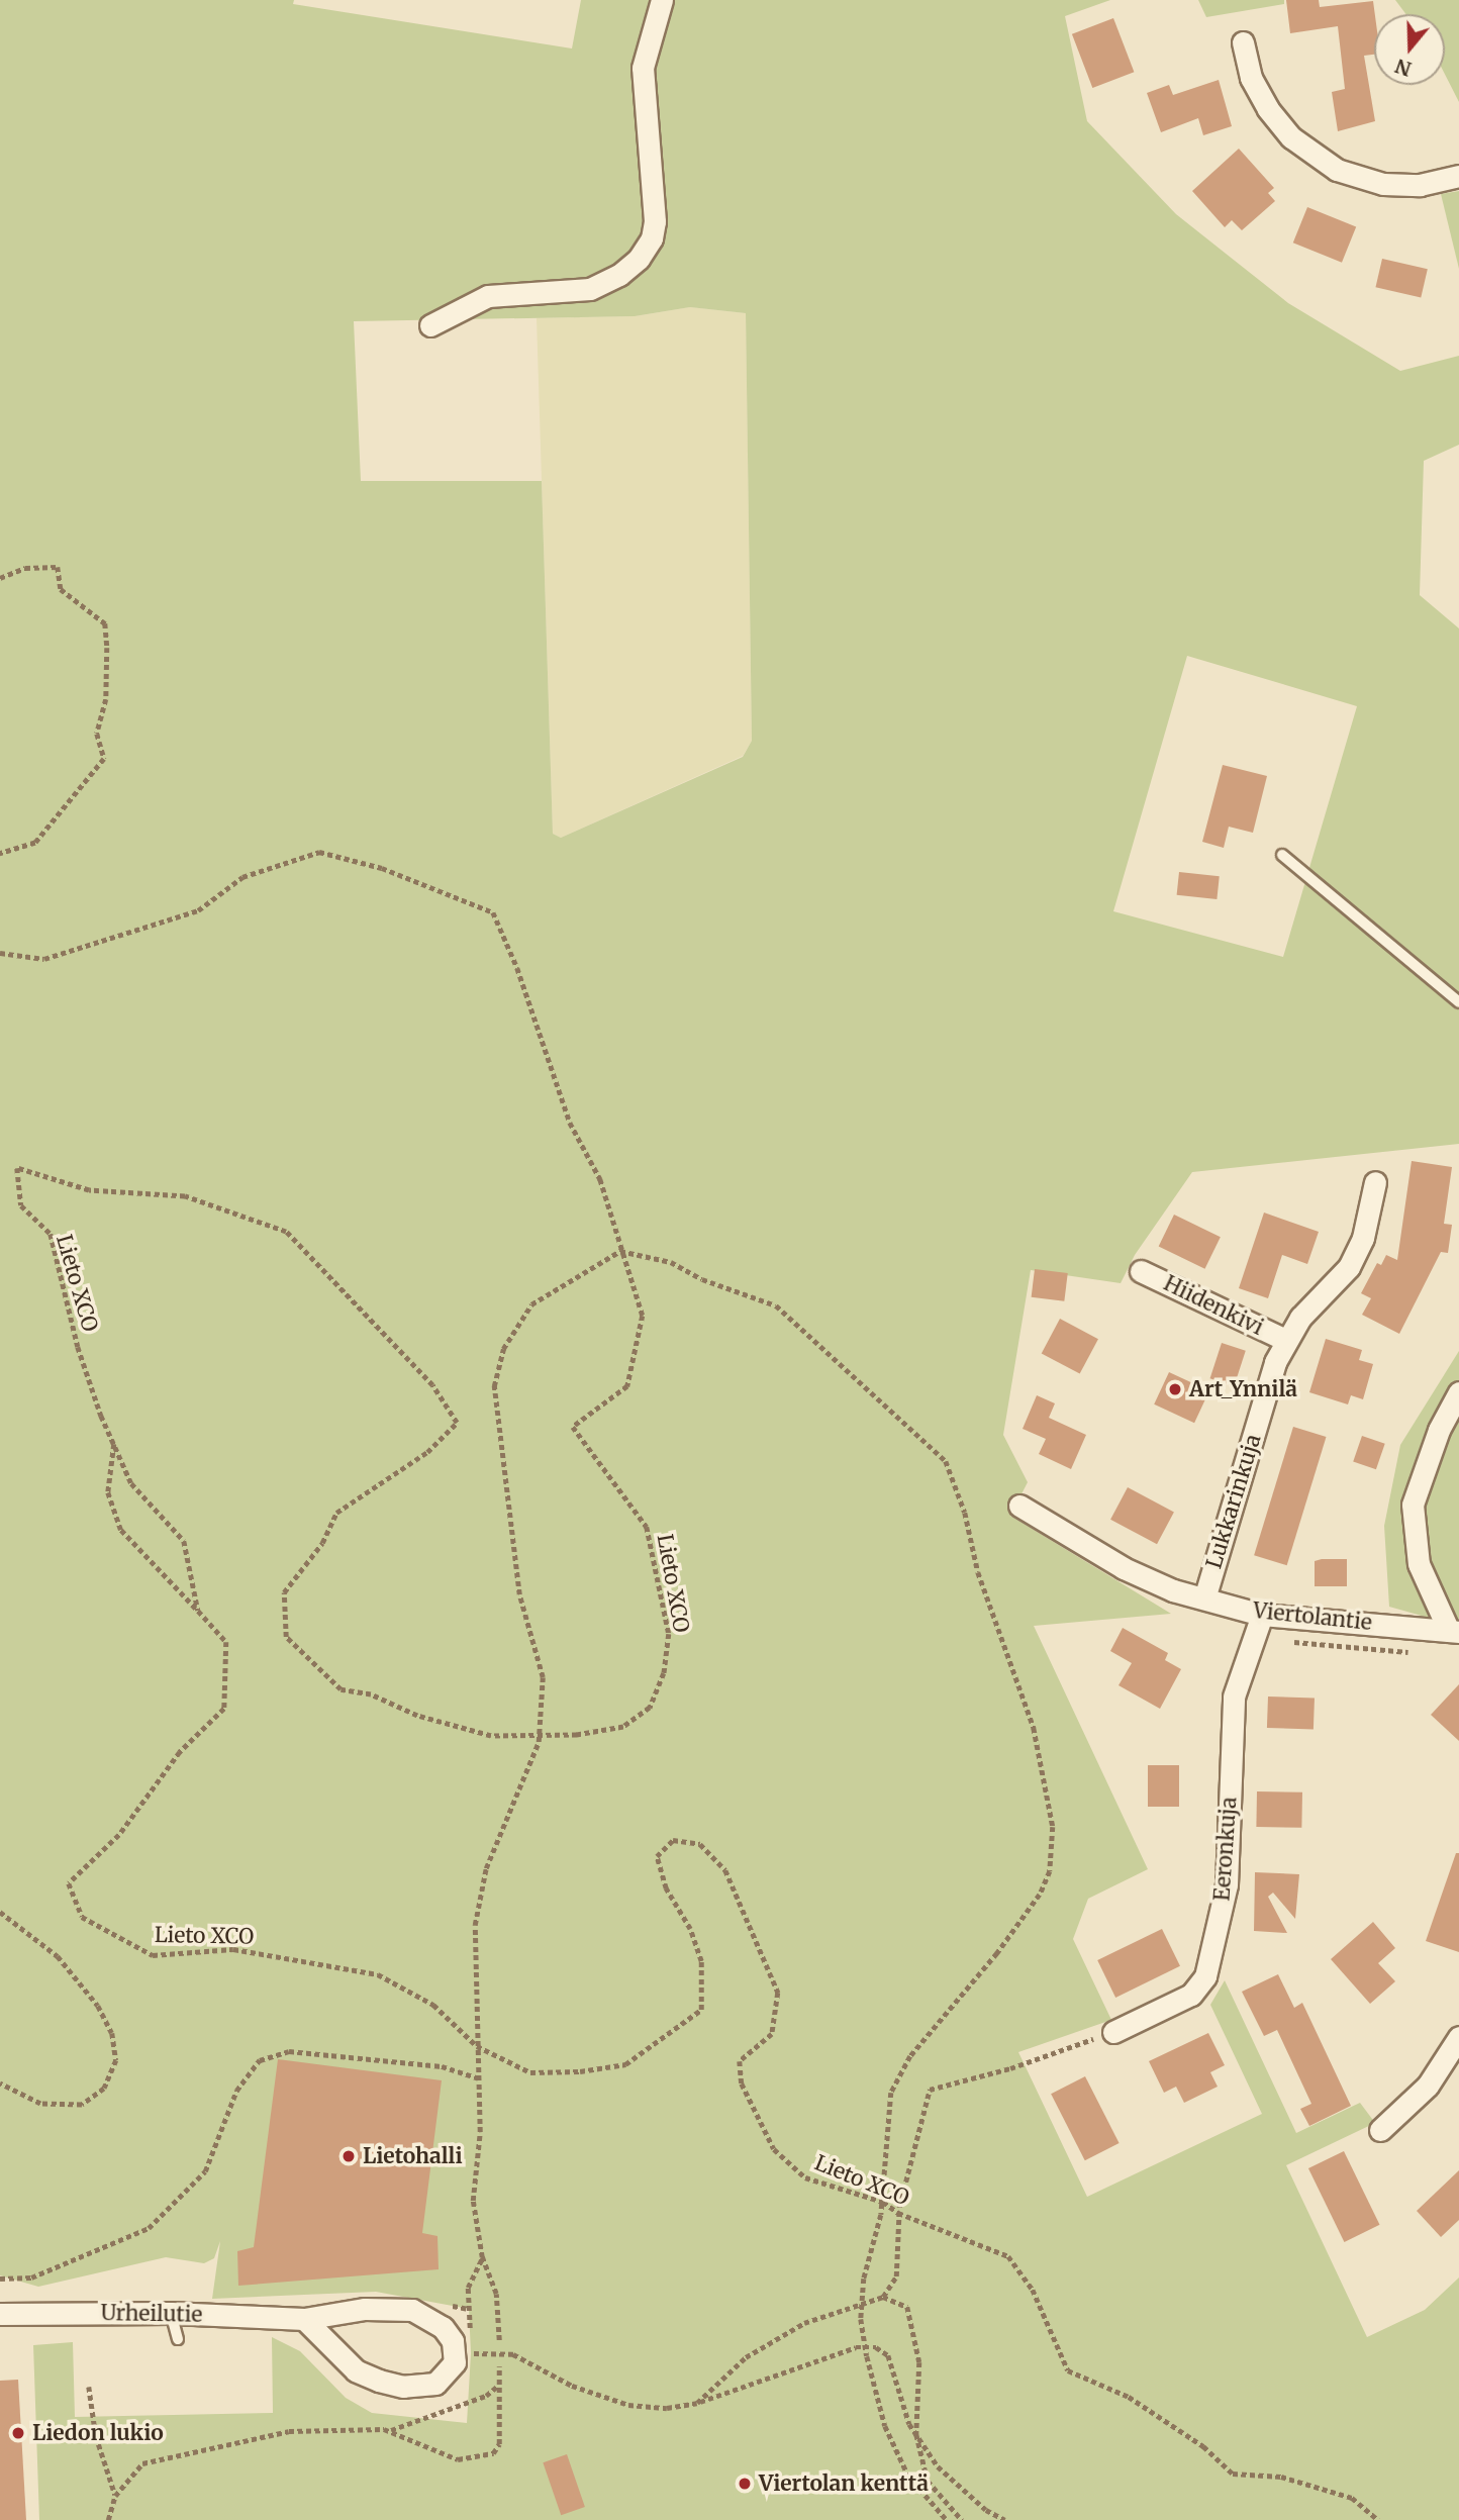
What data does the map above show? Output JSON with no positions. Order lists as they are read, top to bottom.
{
  "streets": {
    "street": [
      "Hiidenkivi",
      "Lukkarinkuja",
      "Viertolantie",
      "Eeronkuja",
      "Urheilutie"
    ],
    "path": ["Lieto XCO"]
  },
  "crossings": [
    ["Hiidenkivi", "Lukkarinkuja"],
    ["Lukkarinkuja", "Viertolantie"],
    ["Viertolantie", "Eeronkuja"]
  ],
  "places": [
    "Art_Ynnilä",
    "Lietohalli",
    "Liedon lukio",
    "Viertolan kenttä"
  ],
  "north": "bottom"
}
